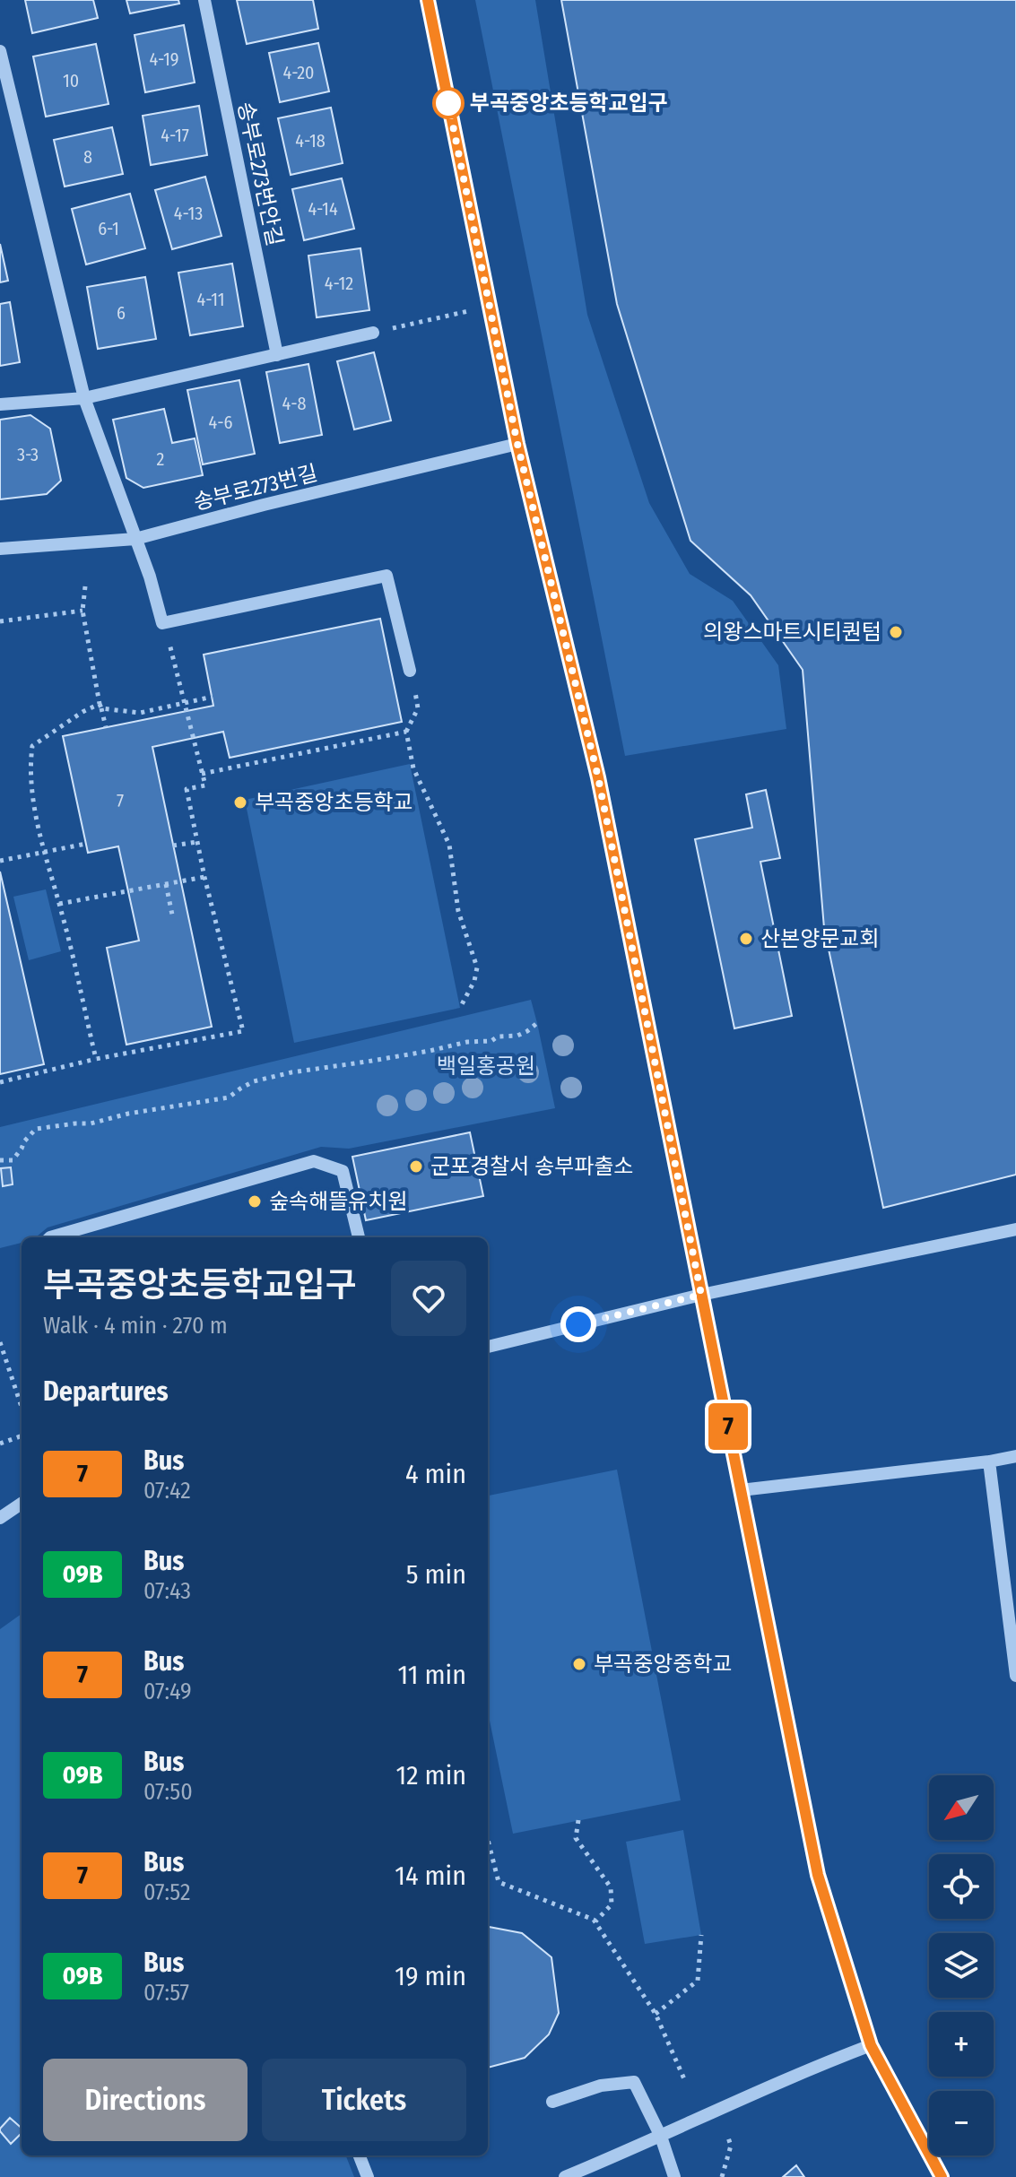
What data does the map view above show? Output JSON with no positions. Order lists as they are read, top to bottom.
{
  "streets": {
    "street": ["송부로273번안길", "송부로273번길"]
  },
  "parks": ["백일홍공원"],
  "places": [
    "부곡중앙초등학교입구",
    "의왕스마트시티퀀텀",
    "부곡중앙초등학교",
    "산본양문교회",
    "군포경찰서 송부파출소",
    "숲속해뜰유치원",
    "부곡중앙중학교"
  ],
  "lines": ["bus line 7"],
  "house_numbers": [
    "4-19",
    "4-20",
    "10",
    "4-17",
    "4-18",
    "8",
    "4-14",
    "4-13",
    "6-1",
    "4-12",
    "4-11",
    "6",
    "4-8",
    "4-6",
    "3-3",
    "2",
    "7"
  ],
  "north": "bottom left",
  "page": {
    "on_map": "7",
    "heading": [
      ["부곡중앙초등학교입구", "Walk · 4 min · 270 m"],
      "Departures"
    ],
    "list": [
      {
        "mark": "7",
        "name": "Bus",
        "note": "07:42",
        "value": "4 min"
      },
      {
        "mark": "09B",
        "name": "Bus",
        "note": "07:43",
        "value": "5 min"
      },
      {
        "mark": "7",
        "name": "Bus",
        "note": "07:49",
        "value": "11 min"
      },
      {
        "mark": "09B",
        "name": "Bus",
        "note": "07:50",
        "value": "12 min"
      },
      {
        "mark": "7",
        "name": "Bus",
        "note": "07:52",
        "value": "14 min"
      },
      {
        "mark": "09B",
        "name": "Bus",
        "note": "07:57",
        "value": "19 min"
      }
    ],
    "map_buttons": ["+", "−"],
    "buttons": ["Directions", "Tickets"]
  }
}
